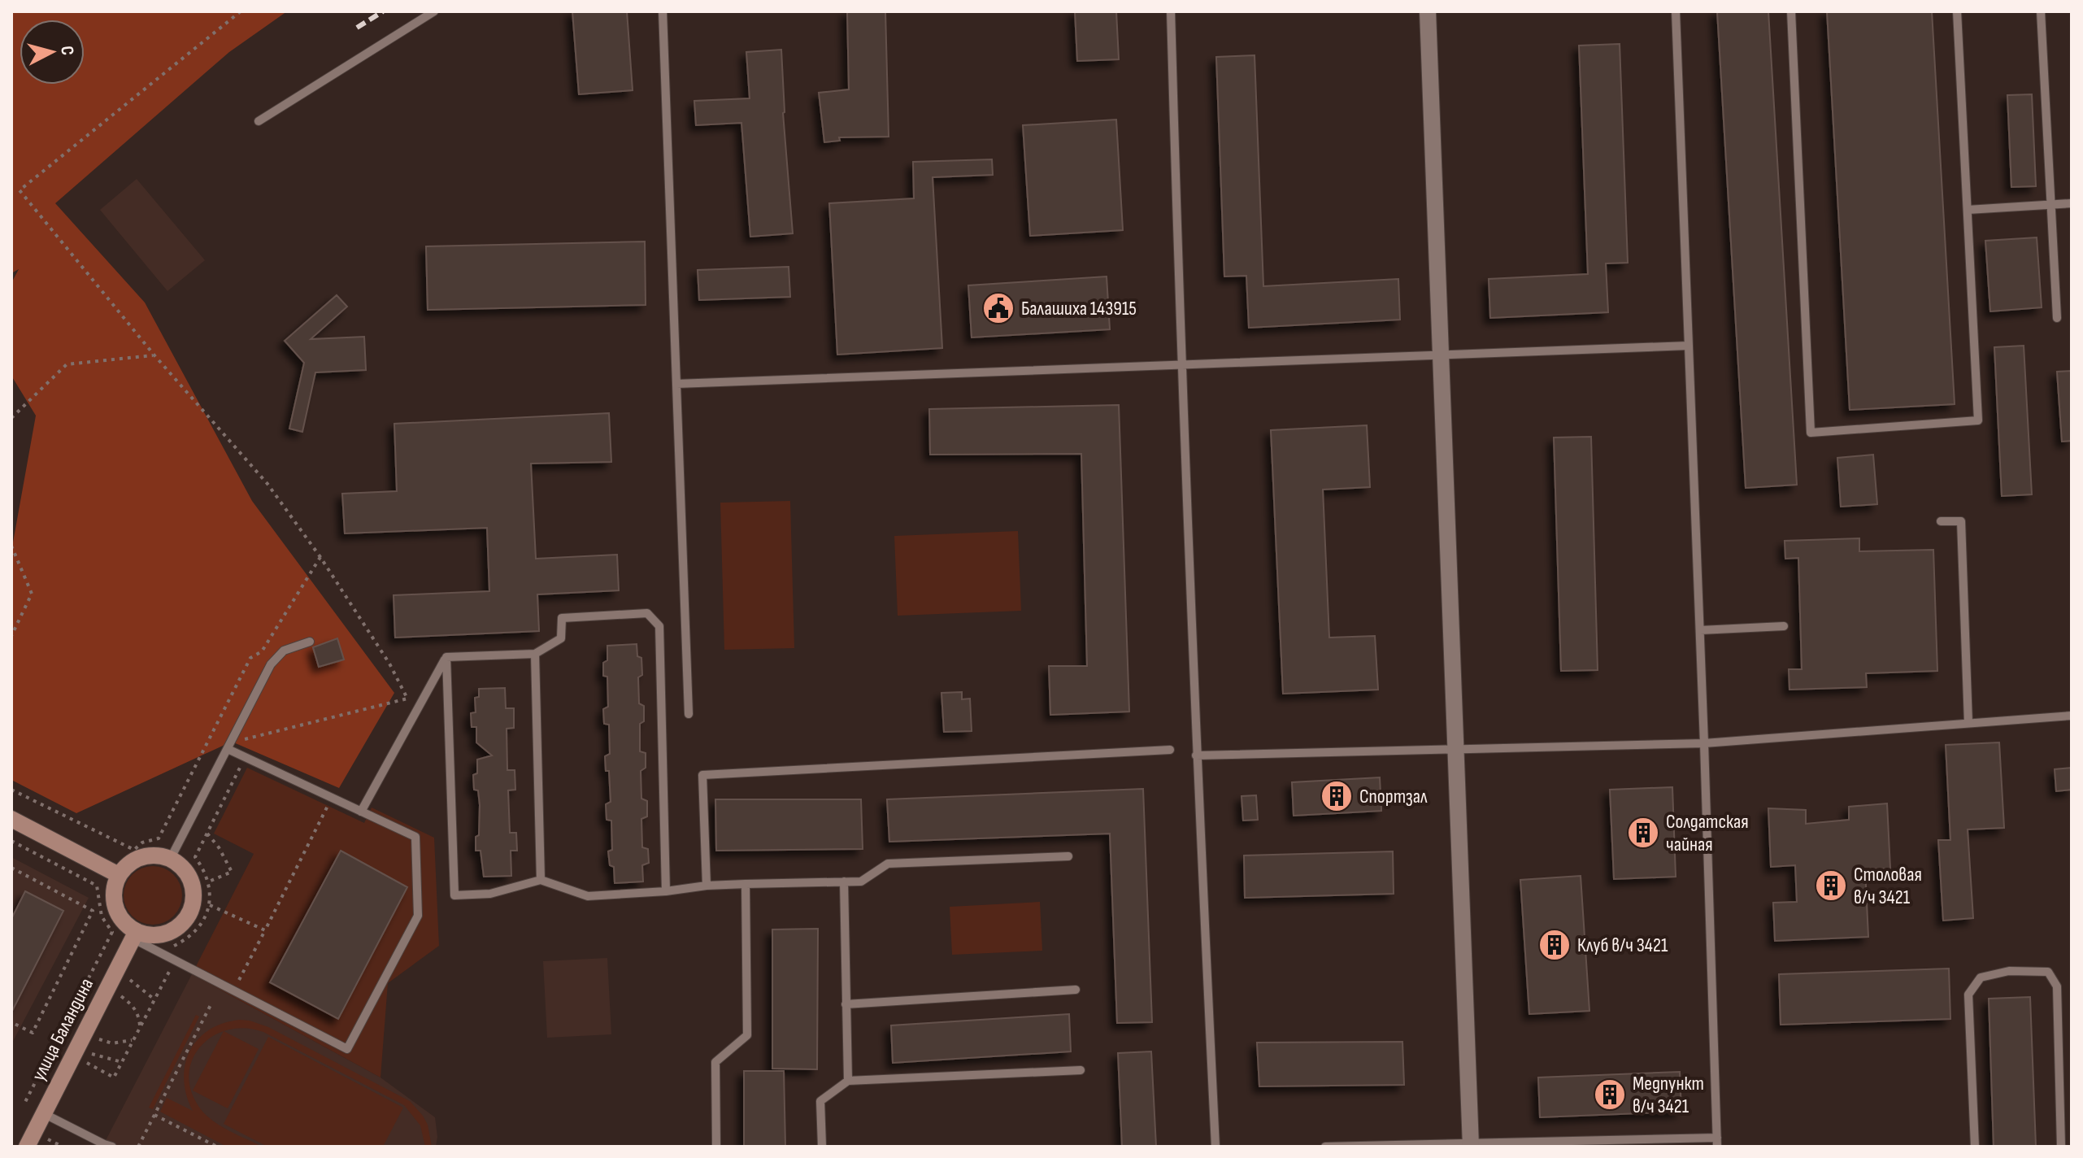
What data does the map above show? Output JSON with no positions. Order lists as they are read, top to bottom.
{
  "streets": {
    "street": ["улица Баландина"]
  },
  "places": {
    "public building": ["Балашиха 143915"],
    "building": [
      "Спортзал",
      "Солдатская чайная",
      "Столовая в/ч 3421",
      "Клуб в/ч 3421",
      "Медпункт в/ч 3421"
    ]
  },
  "north": "right"
}
